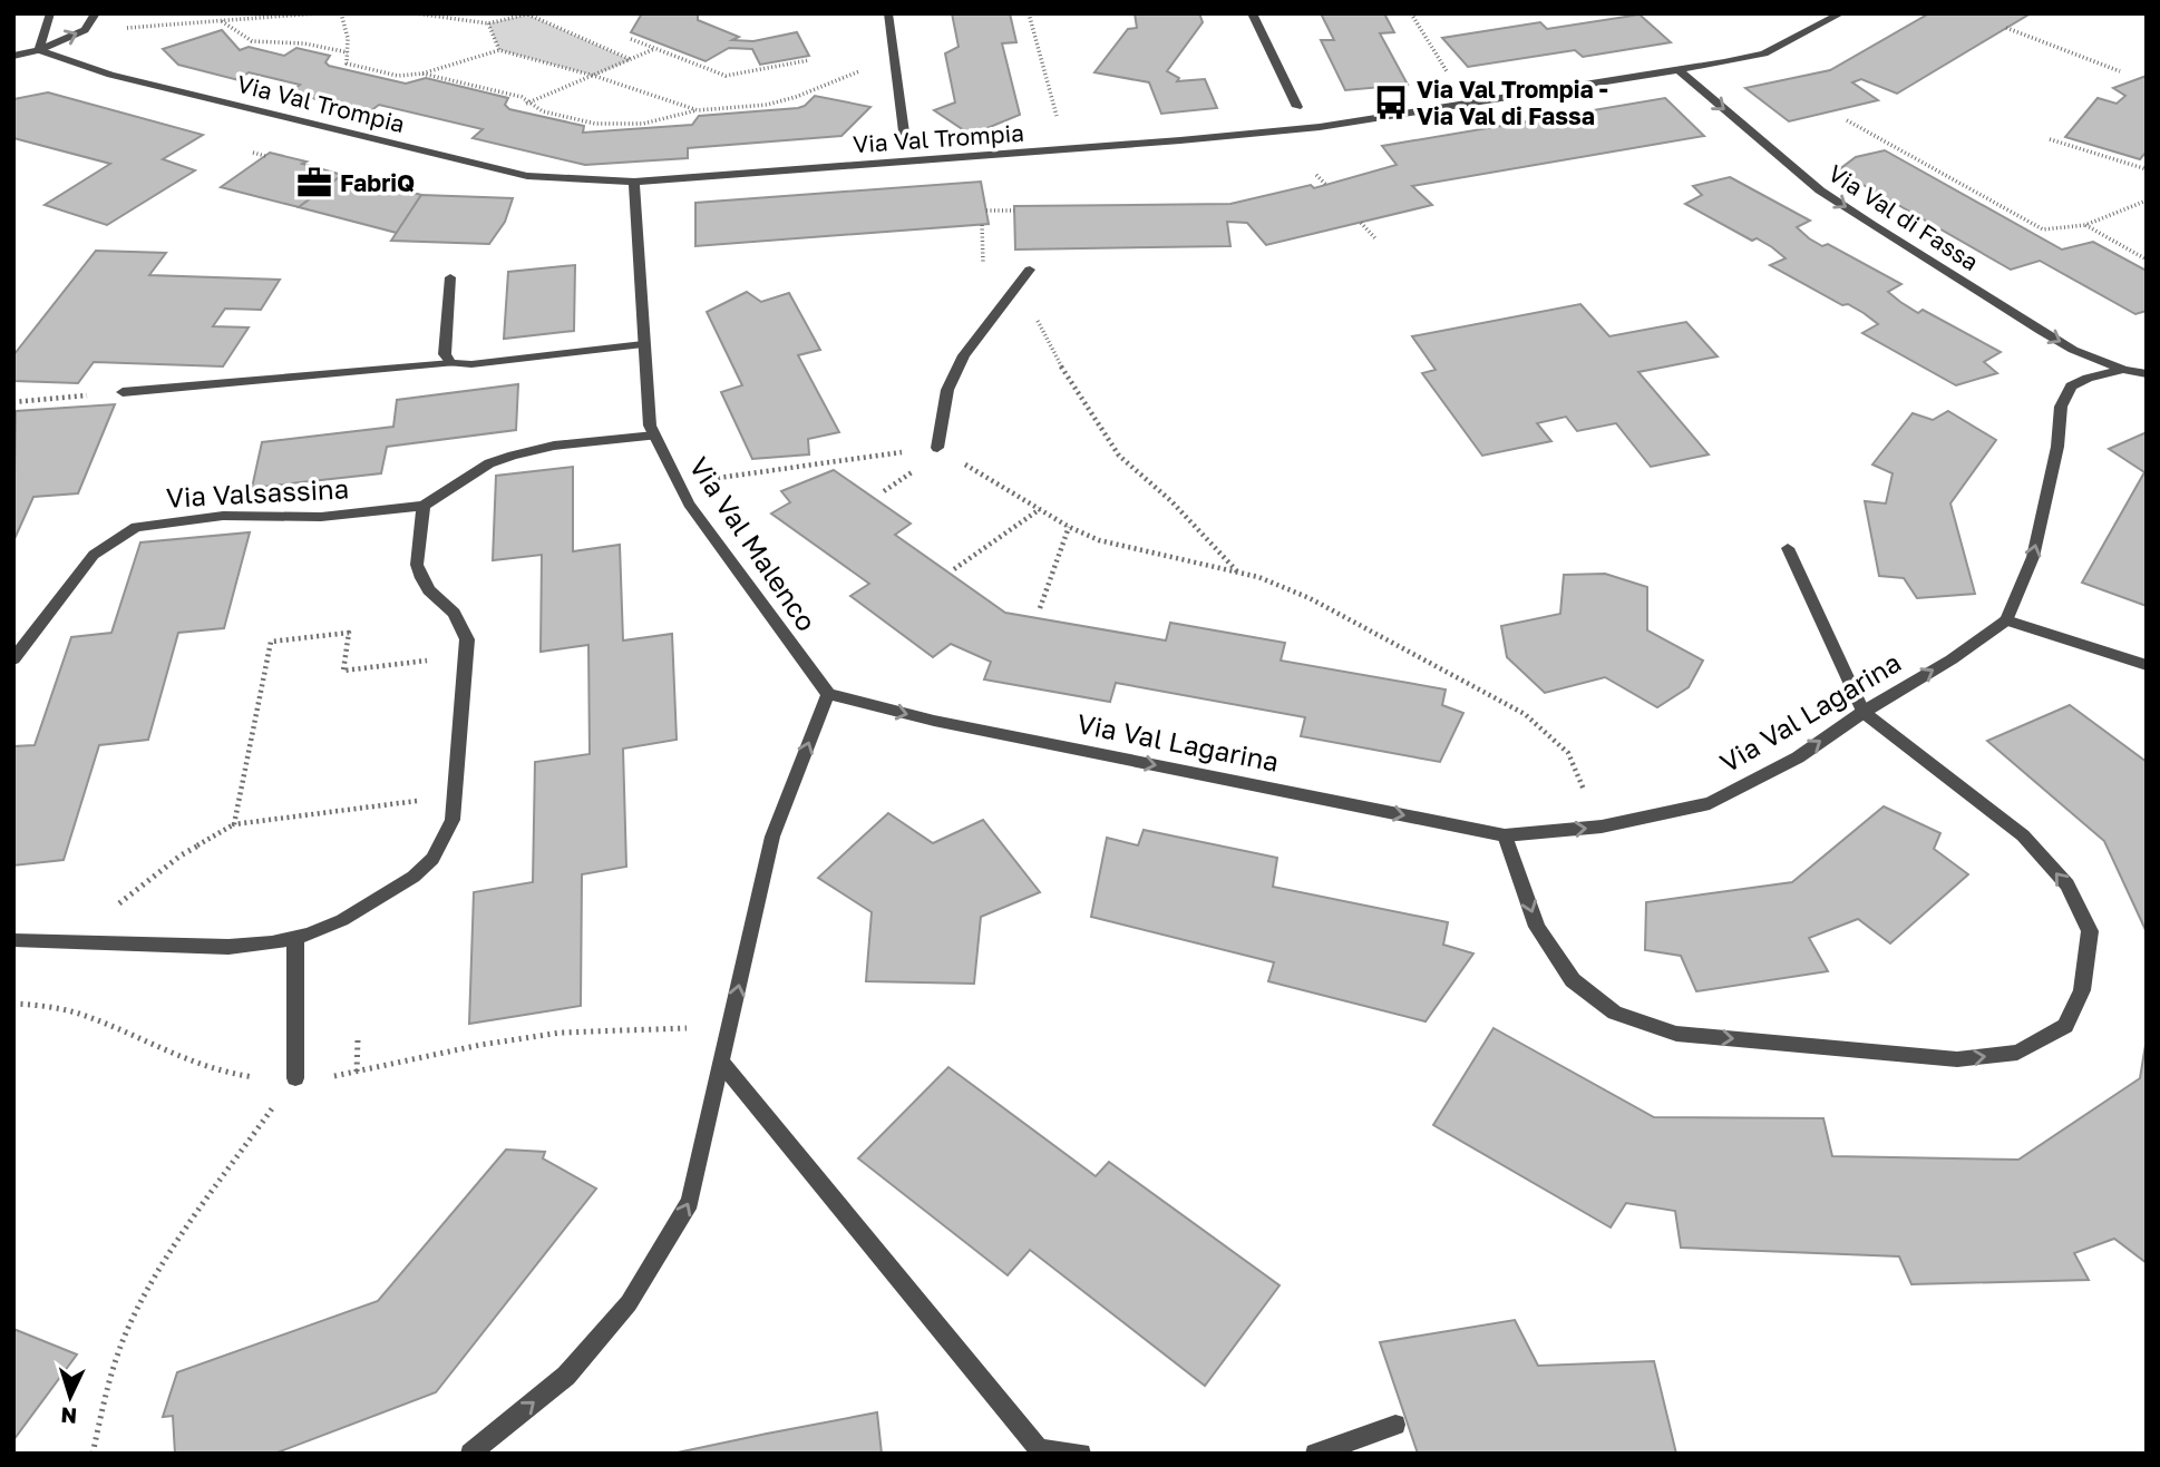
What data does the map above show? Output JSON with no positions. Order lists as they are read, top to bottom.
{
  "streets": {
    "street": [
      "Via Val Trompia",
      "Via Val di Fassa",
      "Via Valsassina",
      "Via Val Malenco",
      "Via Val Lagarina"
    ]
  },
  "crossings": [
    ["Via Val Trompia", "Via Val di Fassa"],
    ["Via Val Trompia", "Via Val Malenco"],
    ["Via Valsassina", "Via Val Malenco"],
    ["Via Val Malenco", "Via Val Lagarina"]
  ],
  "one_way": ["Via Val di Fassa", "Via Val Lagarina"],
  "places": {
    "bus stop": ["Via Val Trompia - Via Val di Fassa"],
    "office": ["FabriQ"]
  },
  "north": "bottom"
}
